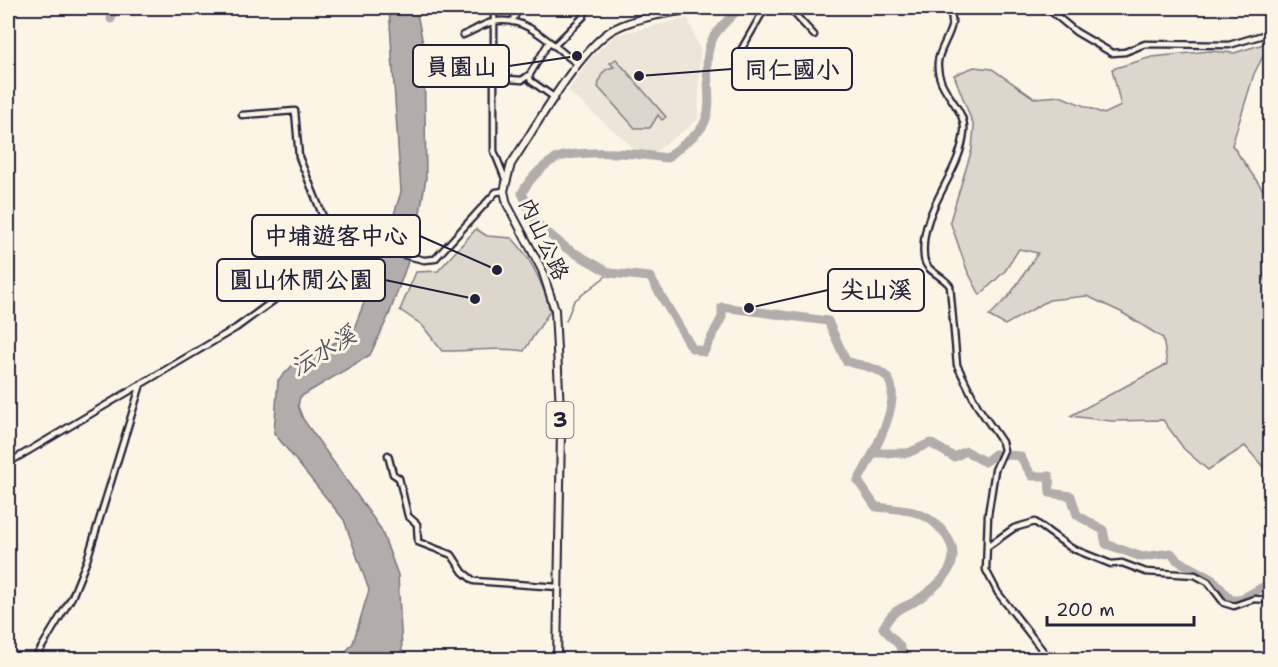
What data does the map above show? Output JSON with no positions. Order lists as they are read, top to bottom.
{
  "streets": {
    "main road": ["內山公路", "3"]
  },
  "water": ["沄水溪"],
  "places": [
    "員園山",
    "同仁國小",
    "中埔遊客中心",
    "圓山休閒公園",
    "尖山溪"
  ],
  "scale_bar": "200 m"
}
